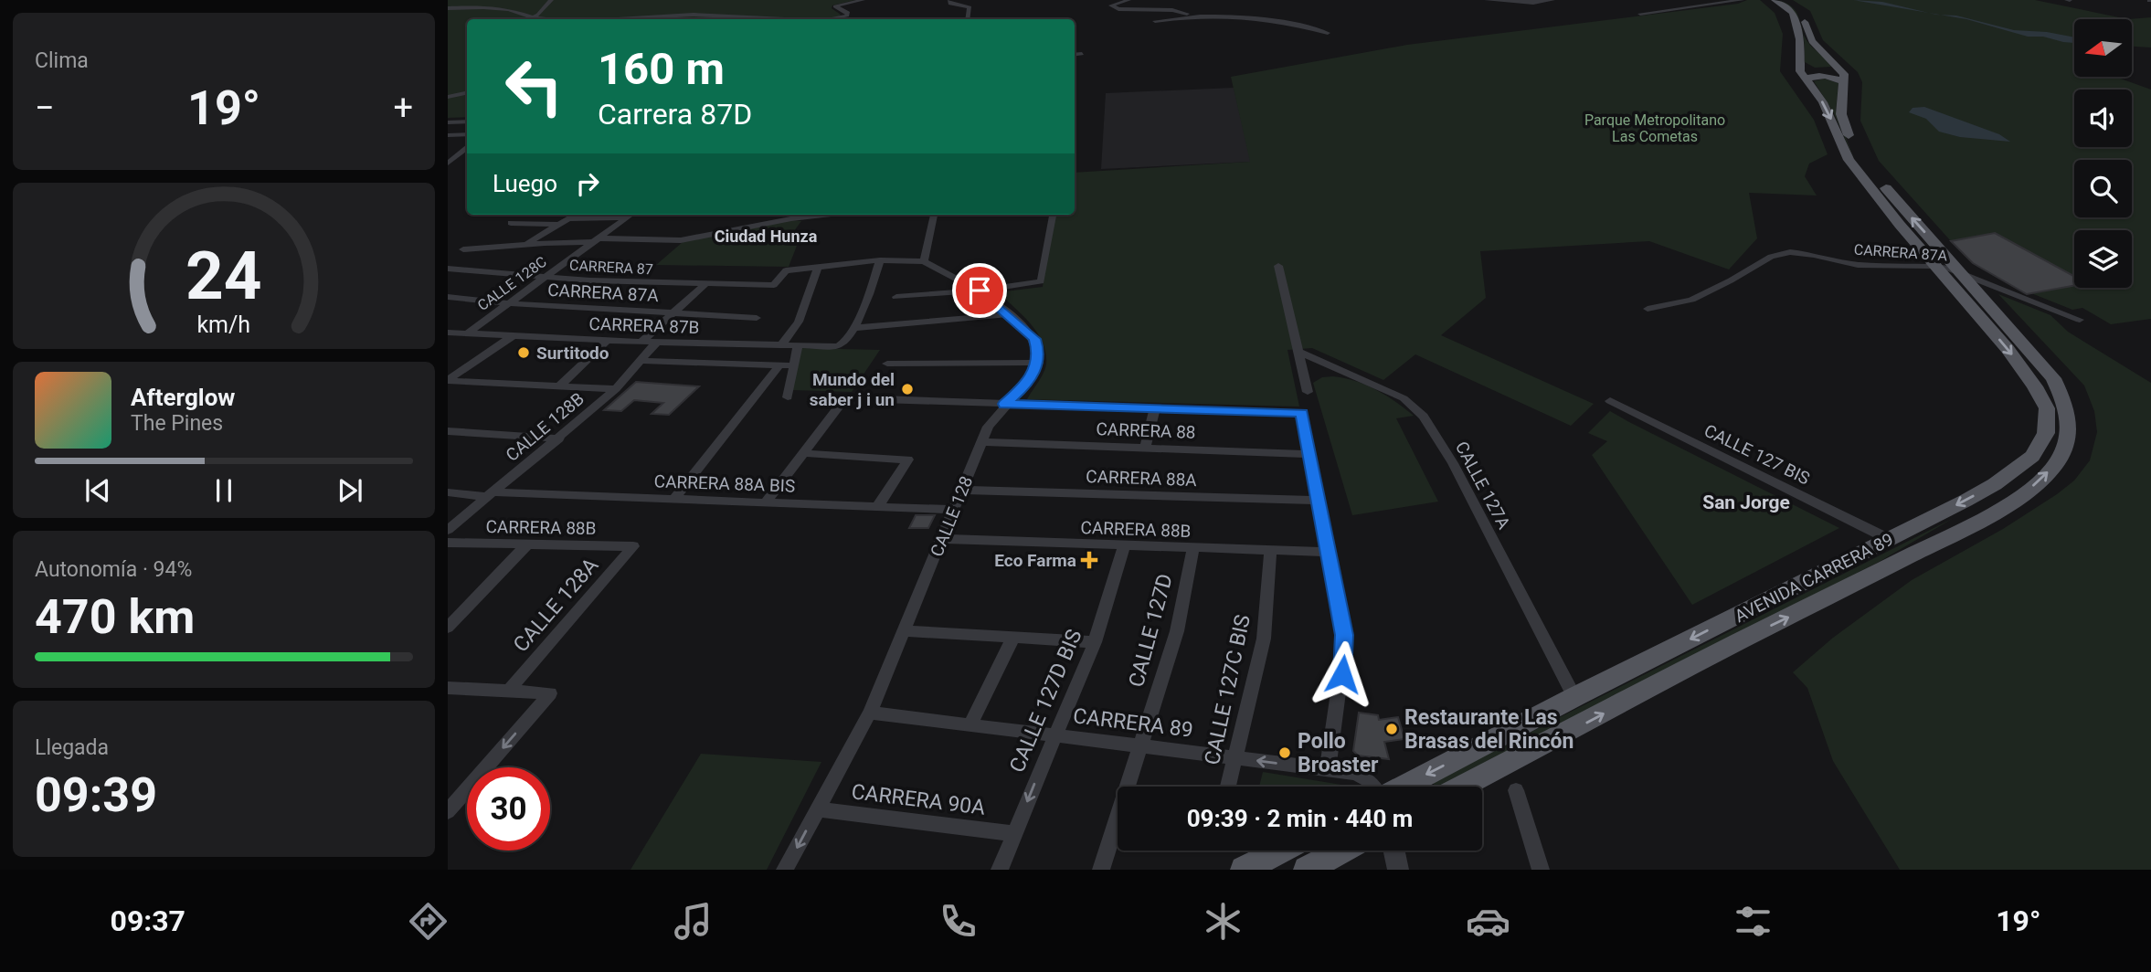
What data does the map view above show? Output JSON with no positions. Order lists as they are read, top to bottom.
{
  "streets": {
    "main road": ["AVENIDA CARRERA 89"],
    "street": [
      "CARRERA 87A",
      "CARRERA 87",
      "CALLE 128C",
      "CARRERA 87B",
      "CALLE 128B",
      "CARRERA 88",
      "CALLE 127 BIS",
      "CARRERA 88A",
      "CARRERA 88A BIS",
      "CALLE 127A",
      "CALLE 128",
      "CARRERA 88B",
      "CALLE 128A",
      "CALLE 127D",
      "CALLE 127C BIS",
      "CALLE 127D BIS",
      "CARRERA 89",
      "CARRERA 90A"
    ]
  },
  "crossings": [
    ["CARRERA 87A", "CALLE 128C"],
    ["CARRERA 87A", "AVENIDA CARRERA 89"],
    ["CARRERA 87", "CALLE 128C"],
    ["CALLE 128C", "CARRERA 87B"],
    ["CARRERA 87B", "CALLE 128B"],
    ["CALLE 128B", "CARRERA 88A BIS"],
    ["CARRERA 88", "CALLE 128"],
    ["CALLE 127 BIS", "AVENIDA CARRERA 89"],
    ["CARRERA 88A", "CALLE 128"],
    ["CARRERA 88A BIS", "CALLE 128"],
    ["CALLE 127A", "AVENIDA CARRERA 89"],
    ["CALLE 128", "CARRERA 88B"],
    ["CALLE 128", "CARRERA 89"],
    ["CALLE 128", "CARRERA 90A"],
    ["CARRERA 88B", "CALLE 128A"],
    ["CARRERA 88B", "CALLE 127D"],
    ["CARRERA 88B", "CALLE 127C BIS"],
    ["CARRERA 88B", "CALLE 127D BIS"],
    ["CALLE 127D", "CARRERA 89"],
    ["CALLE 127C BIS", "CARRERA 89"],
    ["CALLE 127D BIS", "CARRERA 89"],
    ["CALLE 127D BIS", "CARRERA 90A"]
  ],
  "districts": ["Ciudad Hunza", "San Jorge"],
  "parks": ["Parque Metropolitano Las Cometas"],
  "places": {
    "other": [
      "Surtitodo",
      "Mundo del saber j i un",
      "Restaurante Las Brasas del Rincón",
      "Pollo Broaster"
    ],
    "health": ["Eco Farma"]
  },
  "north": "left",
  "page": {
    "tile": [
      "Clima",
      ["Autonomía · 94%", "470 km"],
      ["Llegada", "09:39"]
    ],
    "turn": ["160 m", "Carrera 87D"],
    "heat": ["−", "19°", "+"],
    "then": "Luego",
    "song": ["Afterglow", "The Pines"],
    "limit": "30",
    "trip": "09:39 · 2 min · 440 m",
    "tabs": ["09:37", "19°"],
    "gauge": ["24", "km/h"]
  }
}
